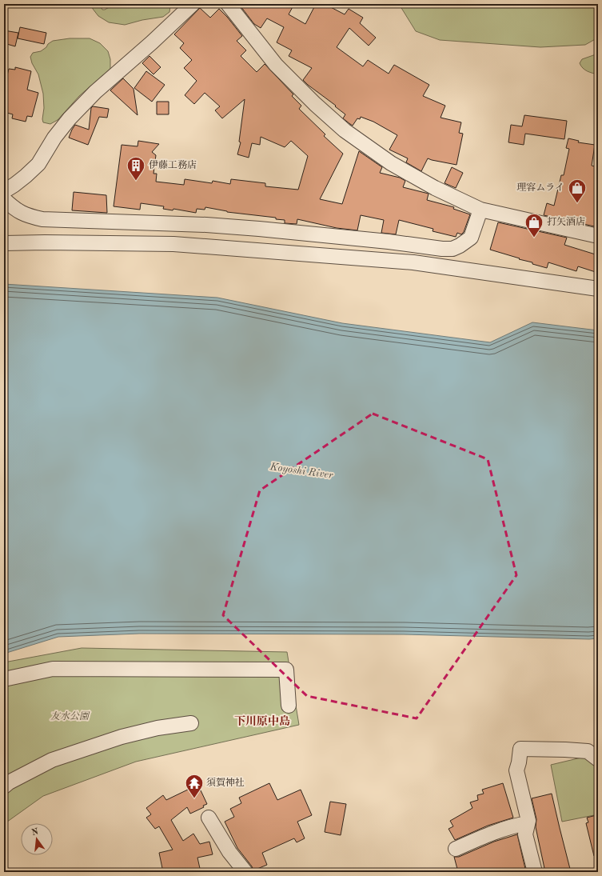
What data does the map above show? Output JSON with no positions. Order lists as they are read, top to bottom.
{
  "districts": ["下川原中島"],
  "water": ["Koyoshi River"],
  "parks": ["友水公園"],
  "places": {
    "building": ["伊藤工務店"],
    "shop": ["理容ムライ", "打矢酒店"],
    "temple": ["須賀神社"]
  },
  "north": "top"
}
